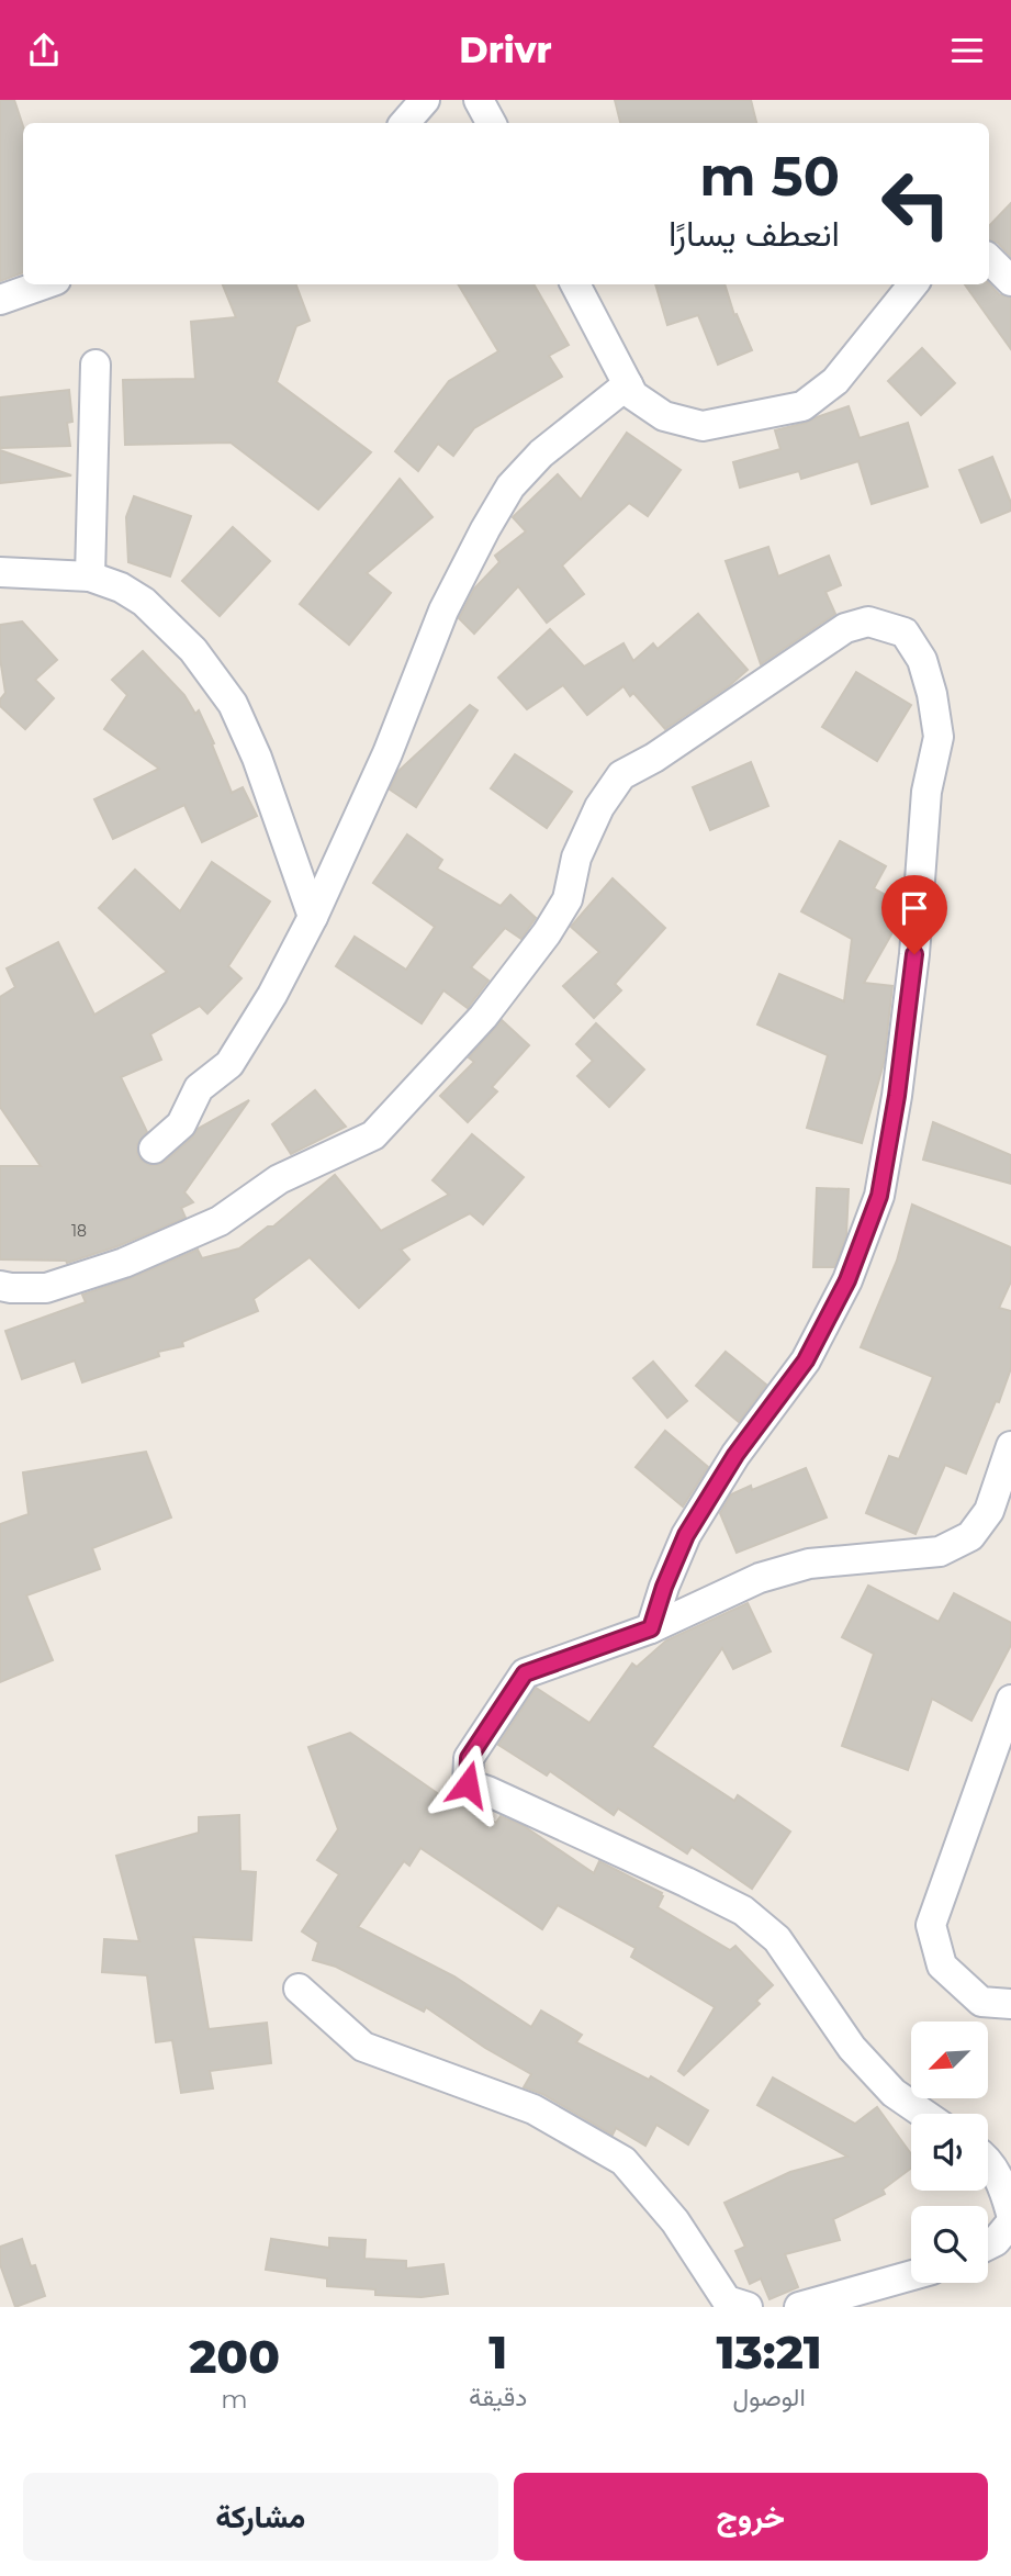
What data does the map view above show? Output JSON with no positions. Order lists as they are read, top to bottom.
{
  "house_numbers": ["18"],
  "north": "bottom left",
  "page": {
    "header": "Drivr",
    "turn": ["50 m", "انعطف يسارًا"],
    "eta": [
      "13:21",
      "الوصول",
      "1",
      "دقيقة",
      "200",
      "m"
    ],
    "buttons": ["خروج", "مشاركة"]
  }
}
